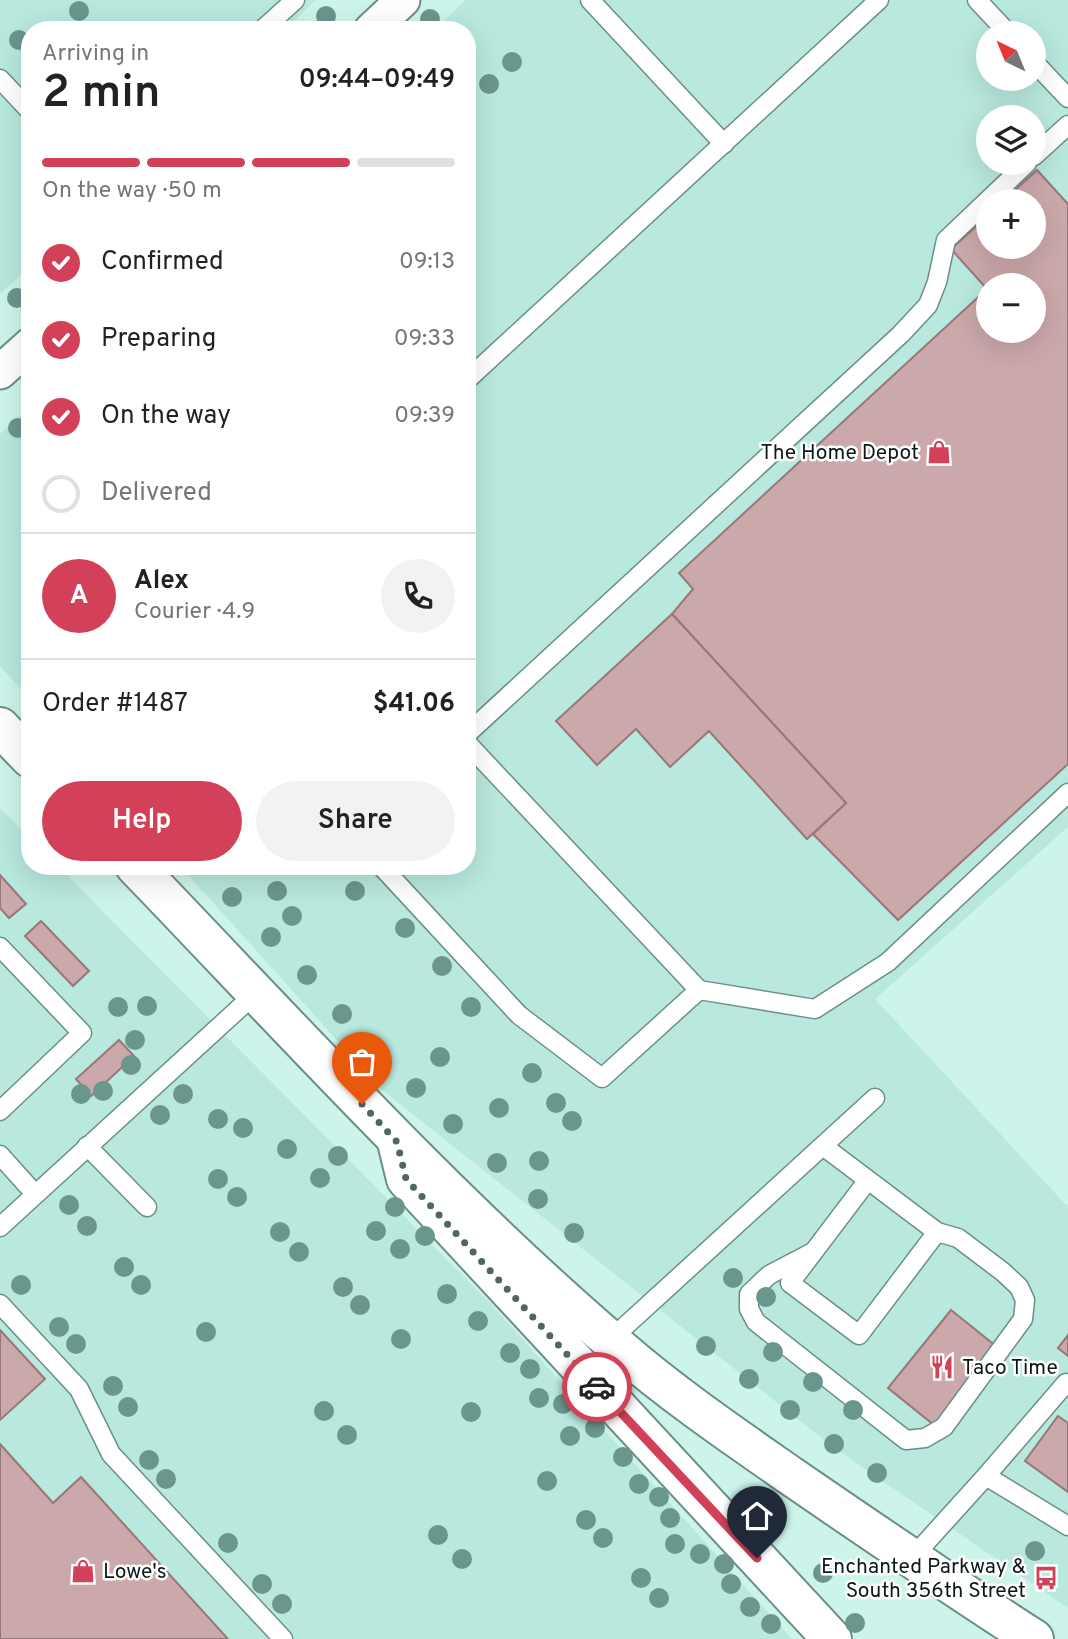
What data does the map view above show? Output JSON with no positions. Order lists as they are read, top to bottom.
{
  "places": {
    "shop": ["The Home Depot", "Lowe's"],
    "restaurant": ["Taco Time"],
    "bus stop": ["Enchanted Parkway & South 356th Street"]
  },
  "north": "top left",
  "page": {
    "map_buttons": ["+", "−"],
    "heading": ["2 min", "Arriving in", "09:44–09:49"],
    "panel": [
      "Alex",
      "Courier · 4.9",
      "Order #1487",
      "$41.06"
    ],
    "bar": "On the way · 50 m",
    "list": [
      ["Confirmed", "09:13"],
      ["Preparing", "09:33"],
      ["On the way", "09:39"],
      "Delivered"
    ],
    "round": "A",
    "buttons": ["Help", "Share"]
  }
}
